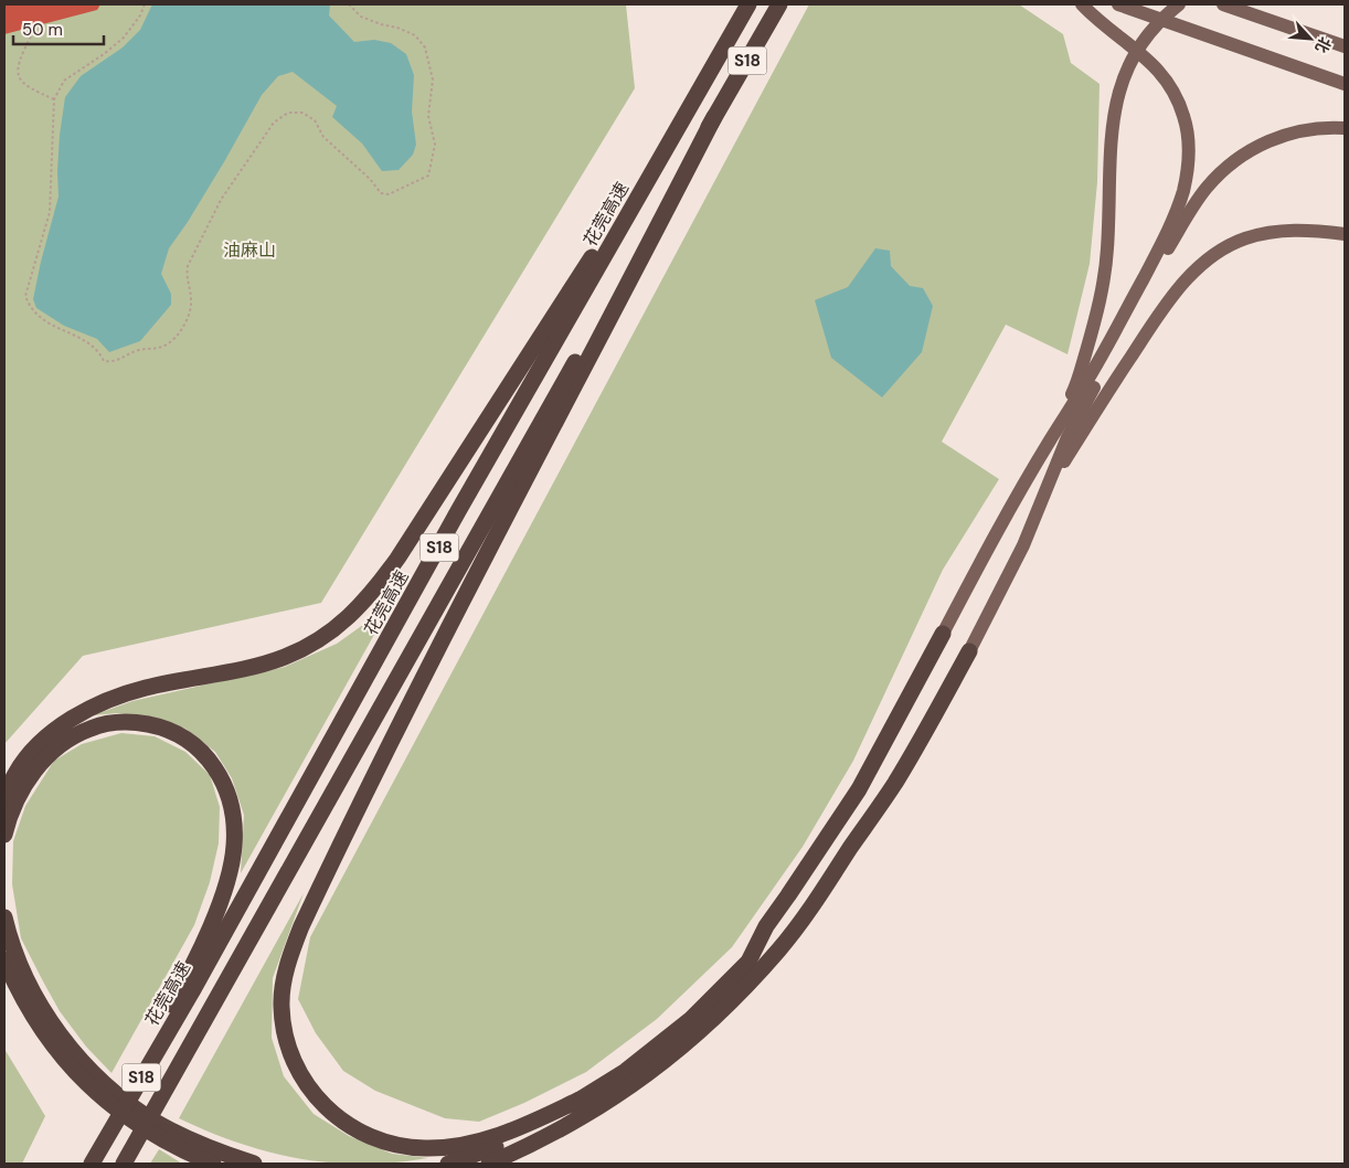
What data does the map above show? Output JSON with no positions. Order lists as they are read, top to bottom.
{
  "streets": {
    "highway": ["S18", "花莞高速"]
  },
  "parks": ["油麻山"],
  "scale_bar": "50 m",
  "north": "bottom right"
}
